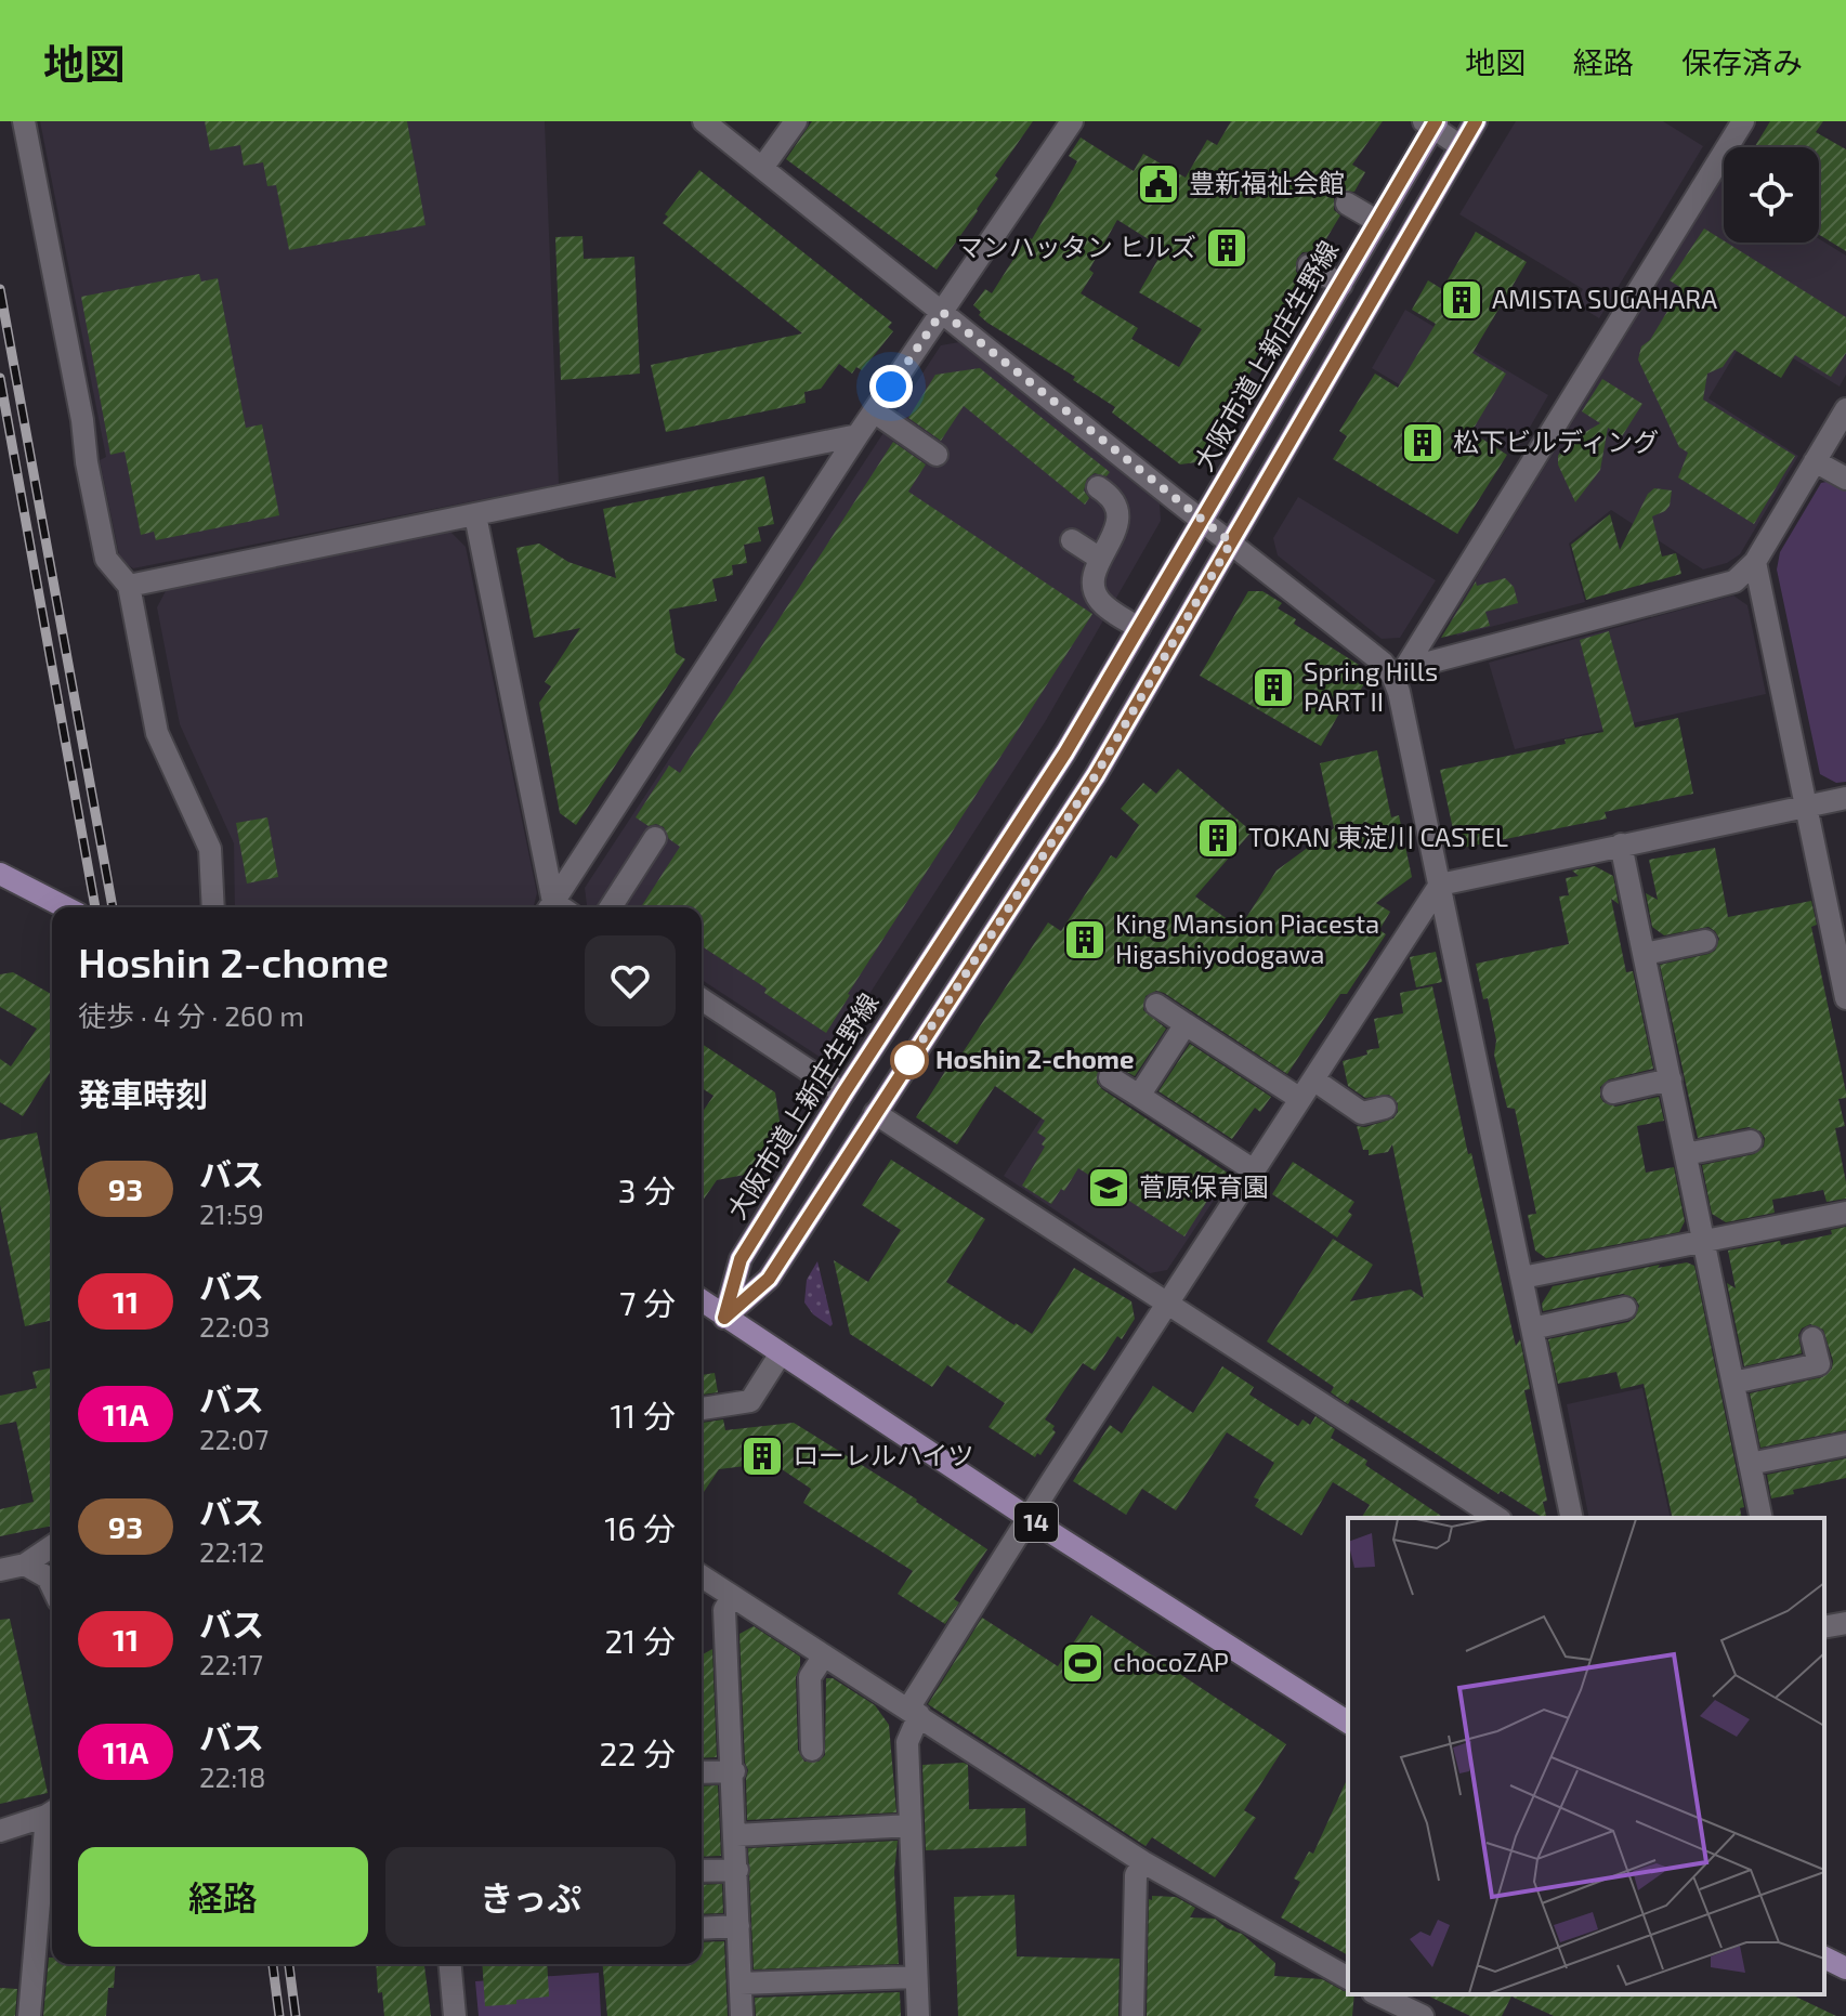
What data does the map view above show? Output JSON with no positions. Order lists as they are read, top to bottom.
{
  "streets": {
    "main road": ["大阪市道上新庄生野線", "14"]
  },
  "crossings": [
    ["大阪市道上新庄生野線", "14"]
  ],
  "places": {
    "public building": ["豊新福祉会館"],
    "building": [
      "マンハッタン ヒルズ",
      "AMISTA SUGAHARA",
      "松下ビルディング",
      "Spring Hills PART II",
      "TOKAN 東淀川 CASTEL",
      "King Mansion Piacesta Higashiyodogawa",
      "ローレルハイツ"
    ],
    "other": ["Hoshin 2-chome"],
    "school or university": ["菅原保育園"],
    "sports": ["chocoZAP"]
  },
  "lines": ["bus line 93"],
  "page": {
    "header": "地図",
    "nav": ["地図", "経路", "保存済み"],
    "heading": [
      ["Hoshin 2-chome", "徒歩 · 4 分 · 260 m"],
      "発車時刻"
    ],
    "list": [
      {
        "mark": "93",
        "name": "バス",
        "note": "21:59",
        "value": "3 分"
      },
      {
        "mark": "11",
        "name": "バス",
        "note": "22:03",
        "value": "7 分"
      },
      {
        "mark": "11A",
        "name": "バス",
        "note": "22:07",
        "value": "11 分"
      },
      {
        "mark": "93",
        "name": "バス",
        "note": "22:12",
        "value": "16 分"
      },
      {
        "mark": "11",
        "name": "バス",
        "note": "22:17",
        "value": "21 分"
      },
      {
        "mark": "11A",
        "name": "バス",
        "note": "22:18",
        "value": "22 分"
      }
    ],
    "buttons": ["経路", "きっぷ"]
  }
}
